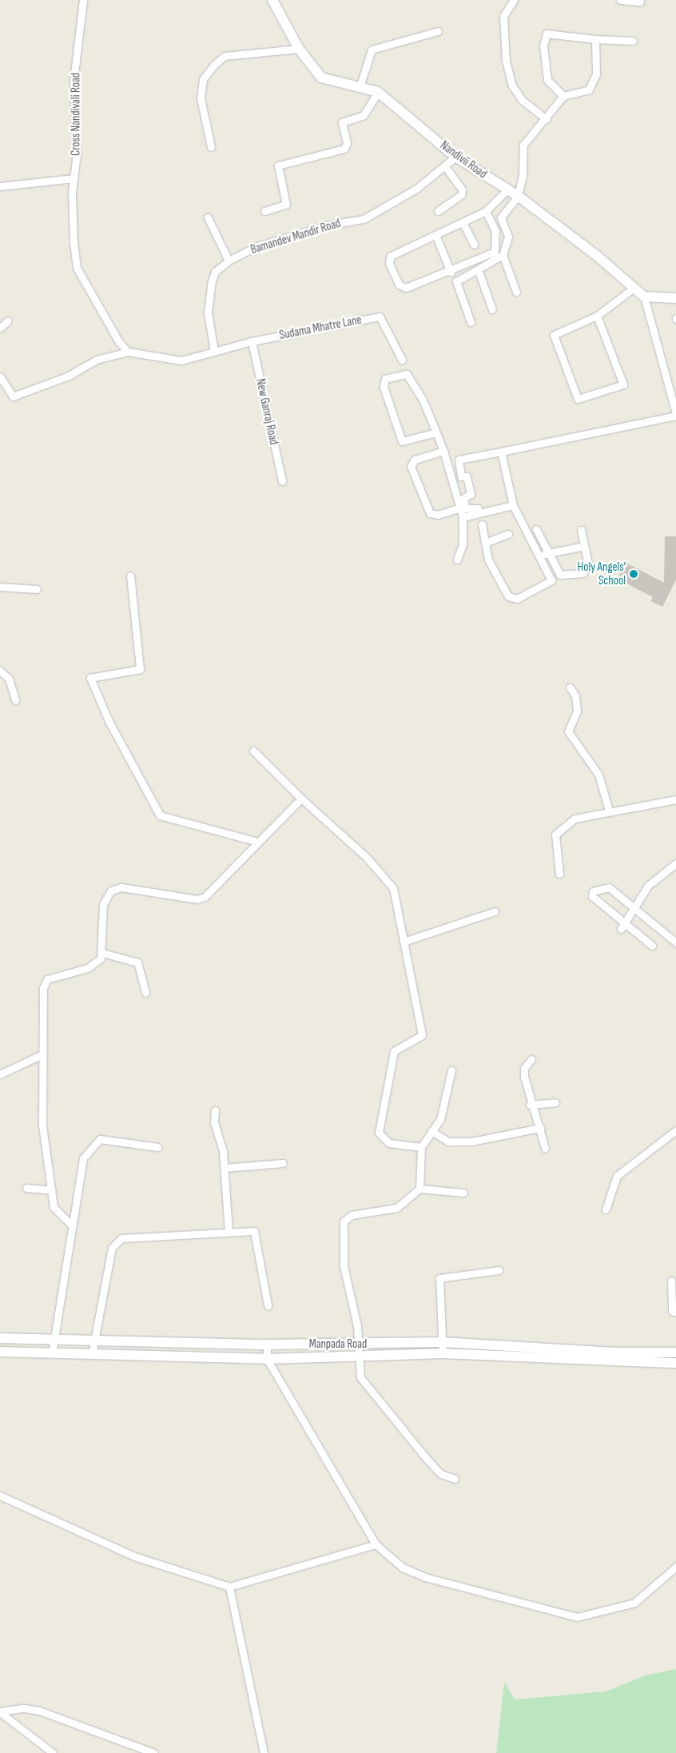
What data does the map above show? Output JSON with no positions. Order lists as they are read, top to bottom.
{
  "streets": {
    "main road": ["Nandivii Road", "Manpada Road"],
    "street": [
      "Cross Nandivali Road",
      "Bamandev Mandir Road",
      "Sudama Mhatre Lane",
      "New Ganraj Road"
    ]
  },
  "crossings": [
    ["Nandivii Road", "Bamandev Mandir Road"],
    ["Bamandev Mandir Road", "Sudama Mhatre Lane"],
    ["Sudama Mhatre Lane", "New Ganraj Road"]
  ],
  "places": ["Holy Angels' School"]
}
